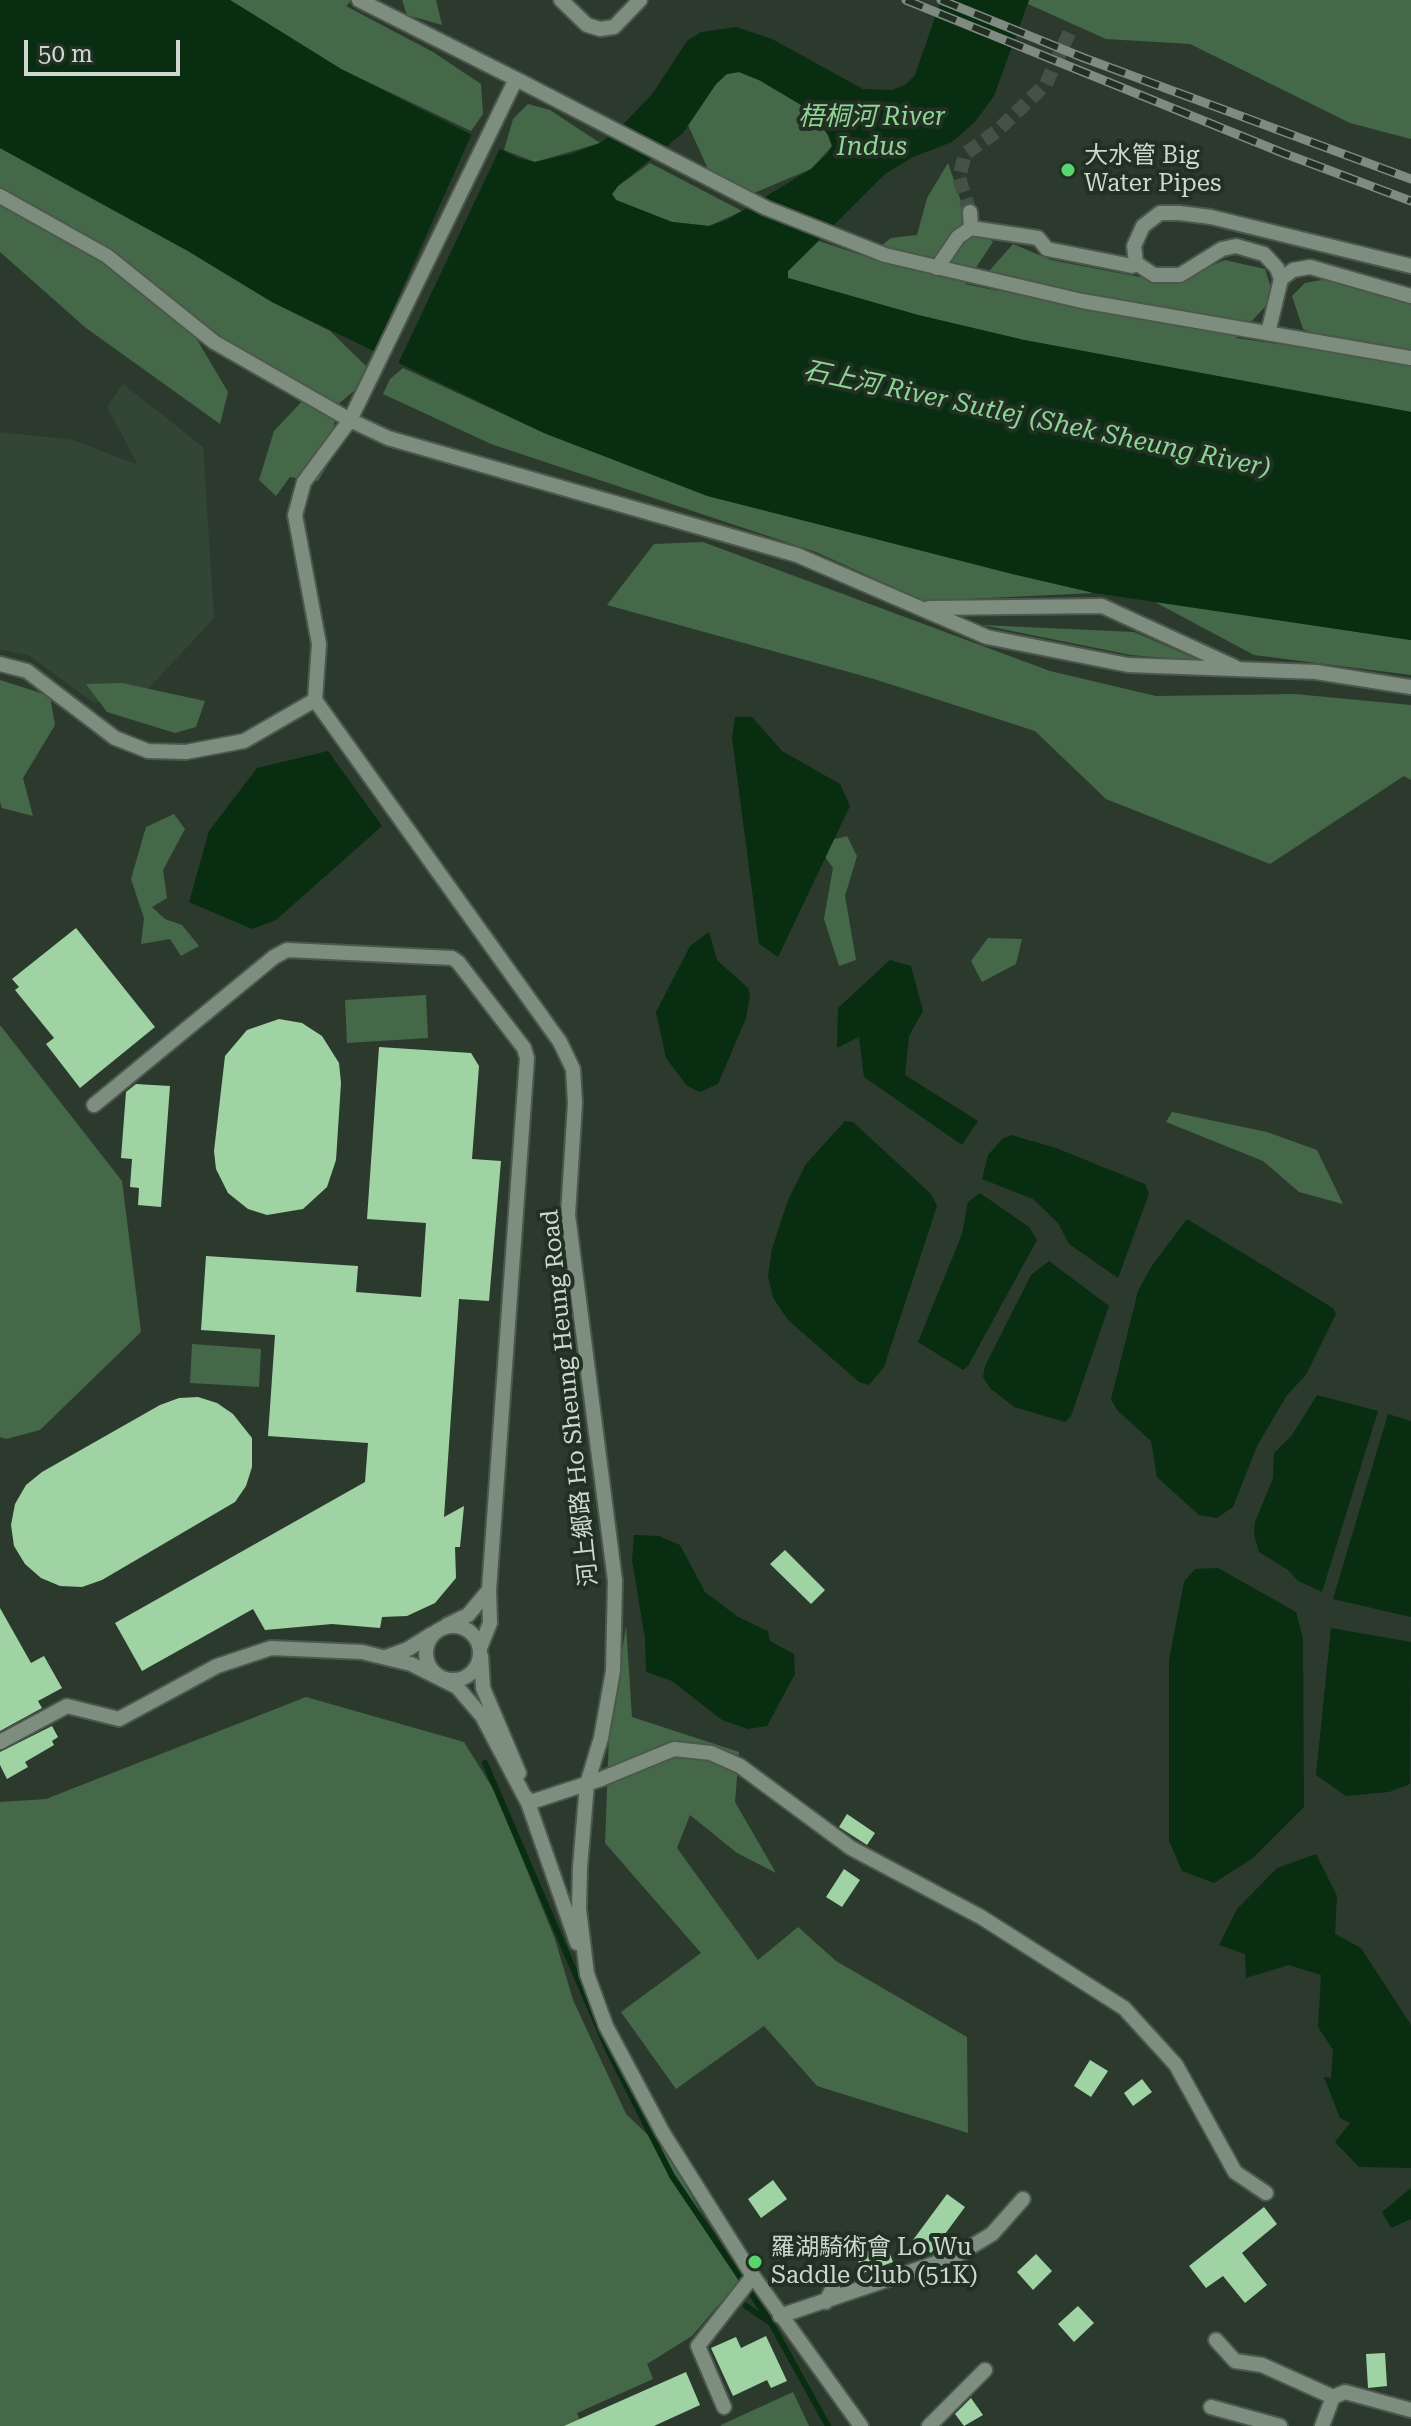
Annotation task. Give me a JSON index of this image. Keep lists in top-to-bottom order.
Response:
{
  "streets": {
    "street": ["河上鄉路 Ho Sheung Heung Road"]
  },
  "water": ["梧桐河 River Indus", "石上河 River Sutlej (Shek Sheung River)"],
  "places": ["大水管 Big Water Pipes", "羅湖騎術會 Lo Wu Saddle Club (51K)"],
  "scale_bar": "50 m"
}
